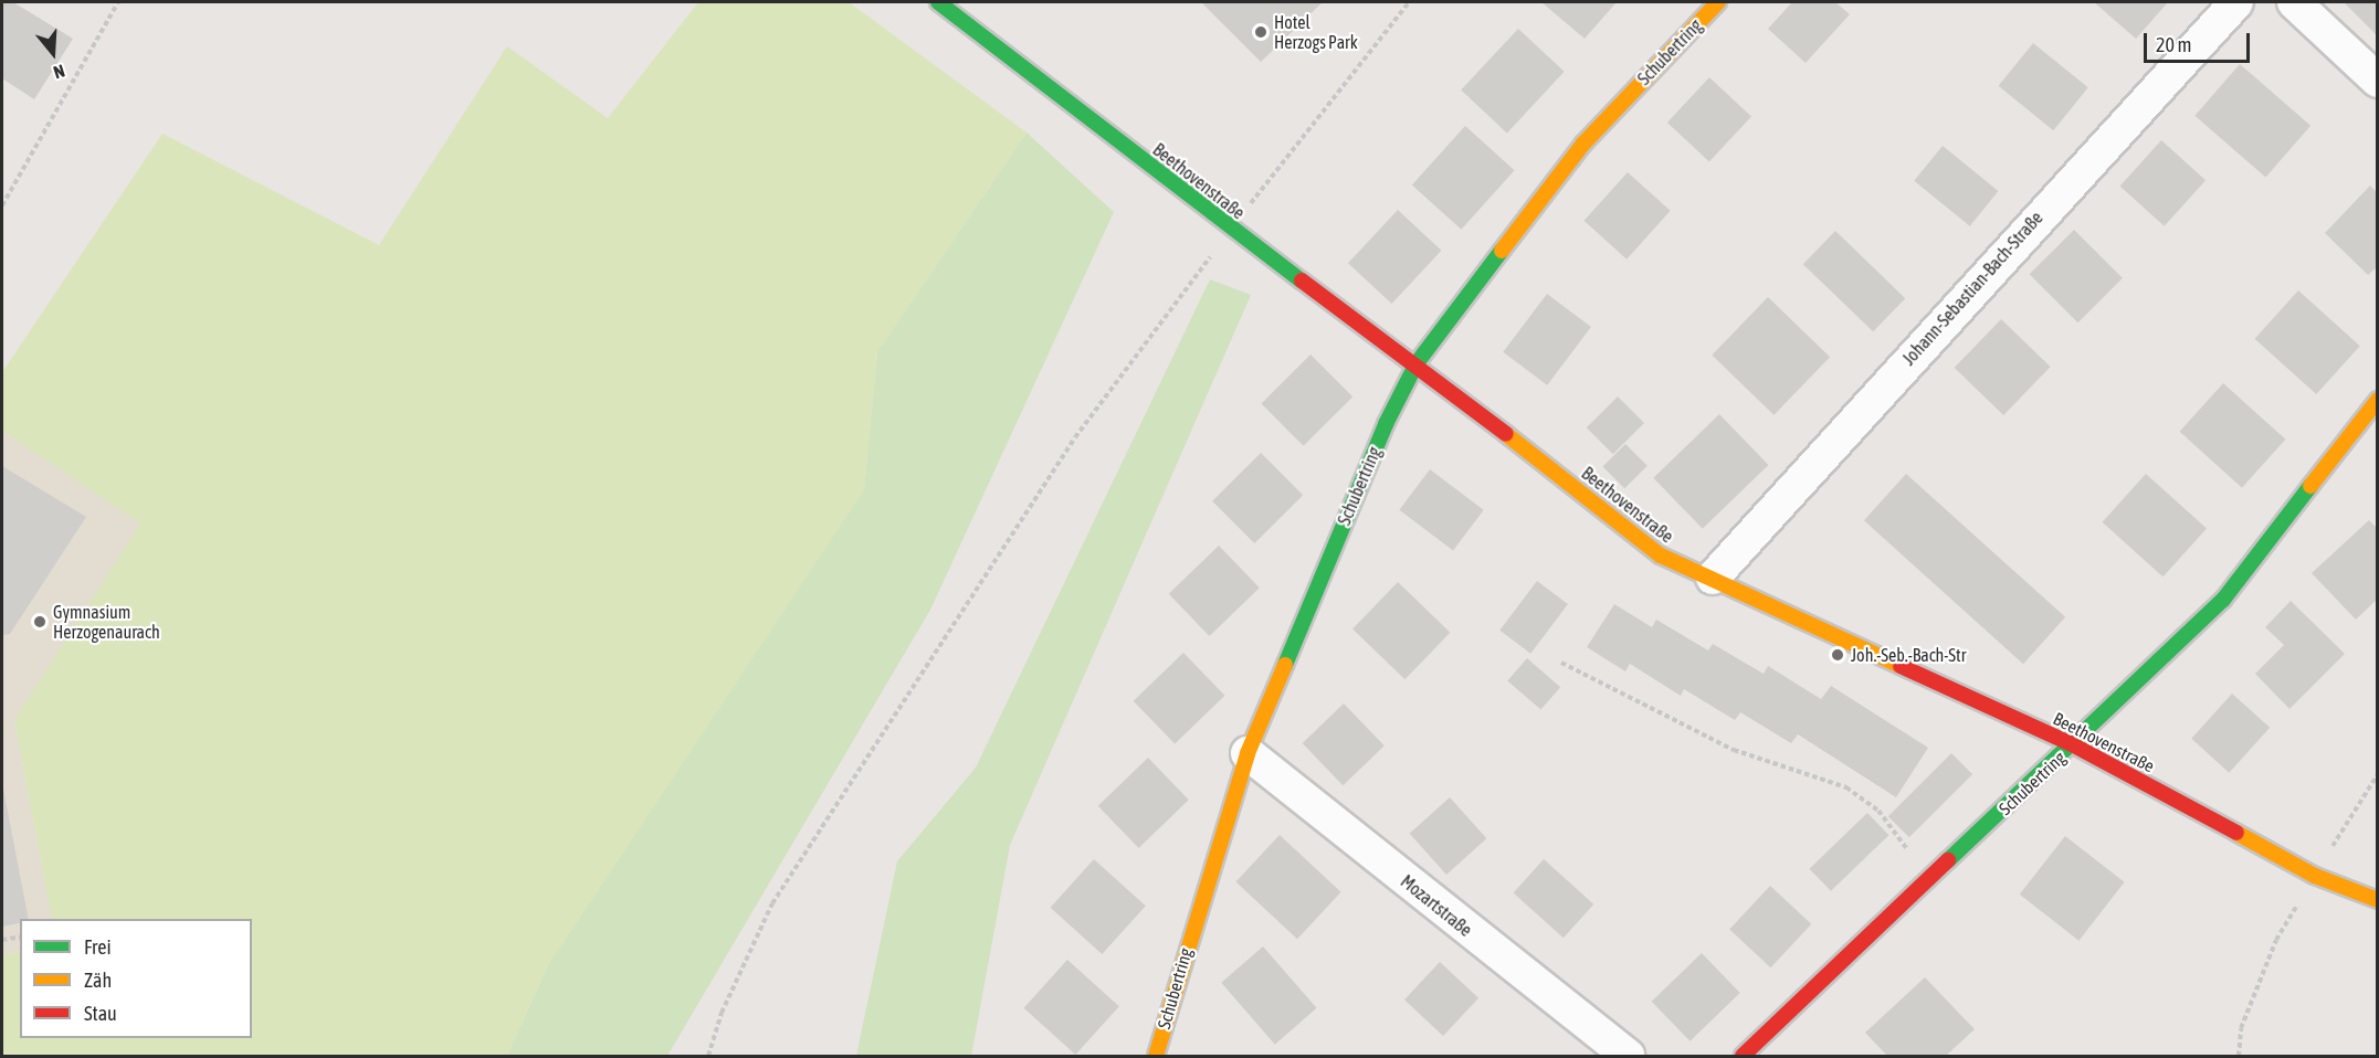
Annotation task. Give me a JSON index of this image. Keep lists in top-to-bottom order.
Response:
{
  "streets": {
    "street": [
      "Schubertring",
      "Beethovenstraße",
      "Johann-Sebastian-Bach-Straße",
      "Mozartstraße"
    ]
  },
  "crossings": [
    ["Schubertring", "Beethovenstraße"],
    ["Schubertring", "Mozartstraße"],
    ["Beethovenstraße", "Johann-Sebastian-Bach-Straße"]
  ],
  "places": ["Hotel Herzogs Park", "Gymnasium Herzogenaurach", "Joh.-Seb.-Bach-Str"],
  "legend": ["Frei", "Zäh", "Stau"],
  "scale_bar": "20 m",
  "north": "bottom"
}
